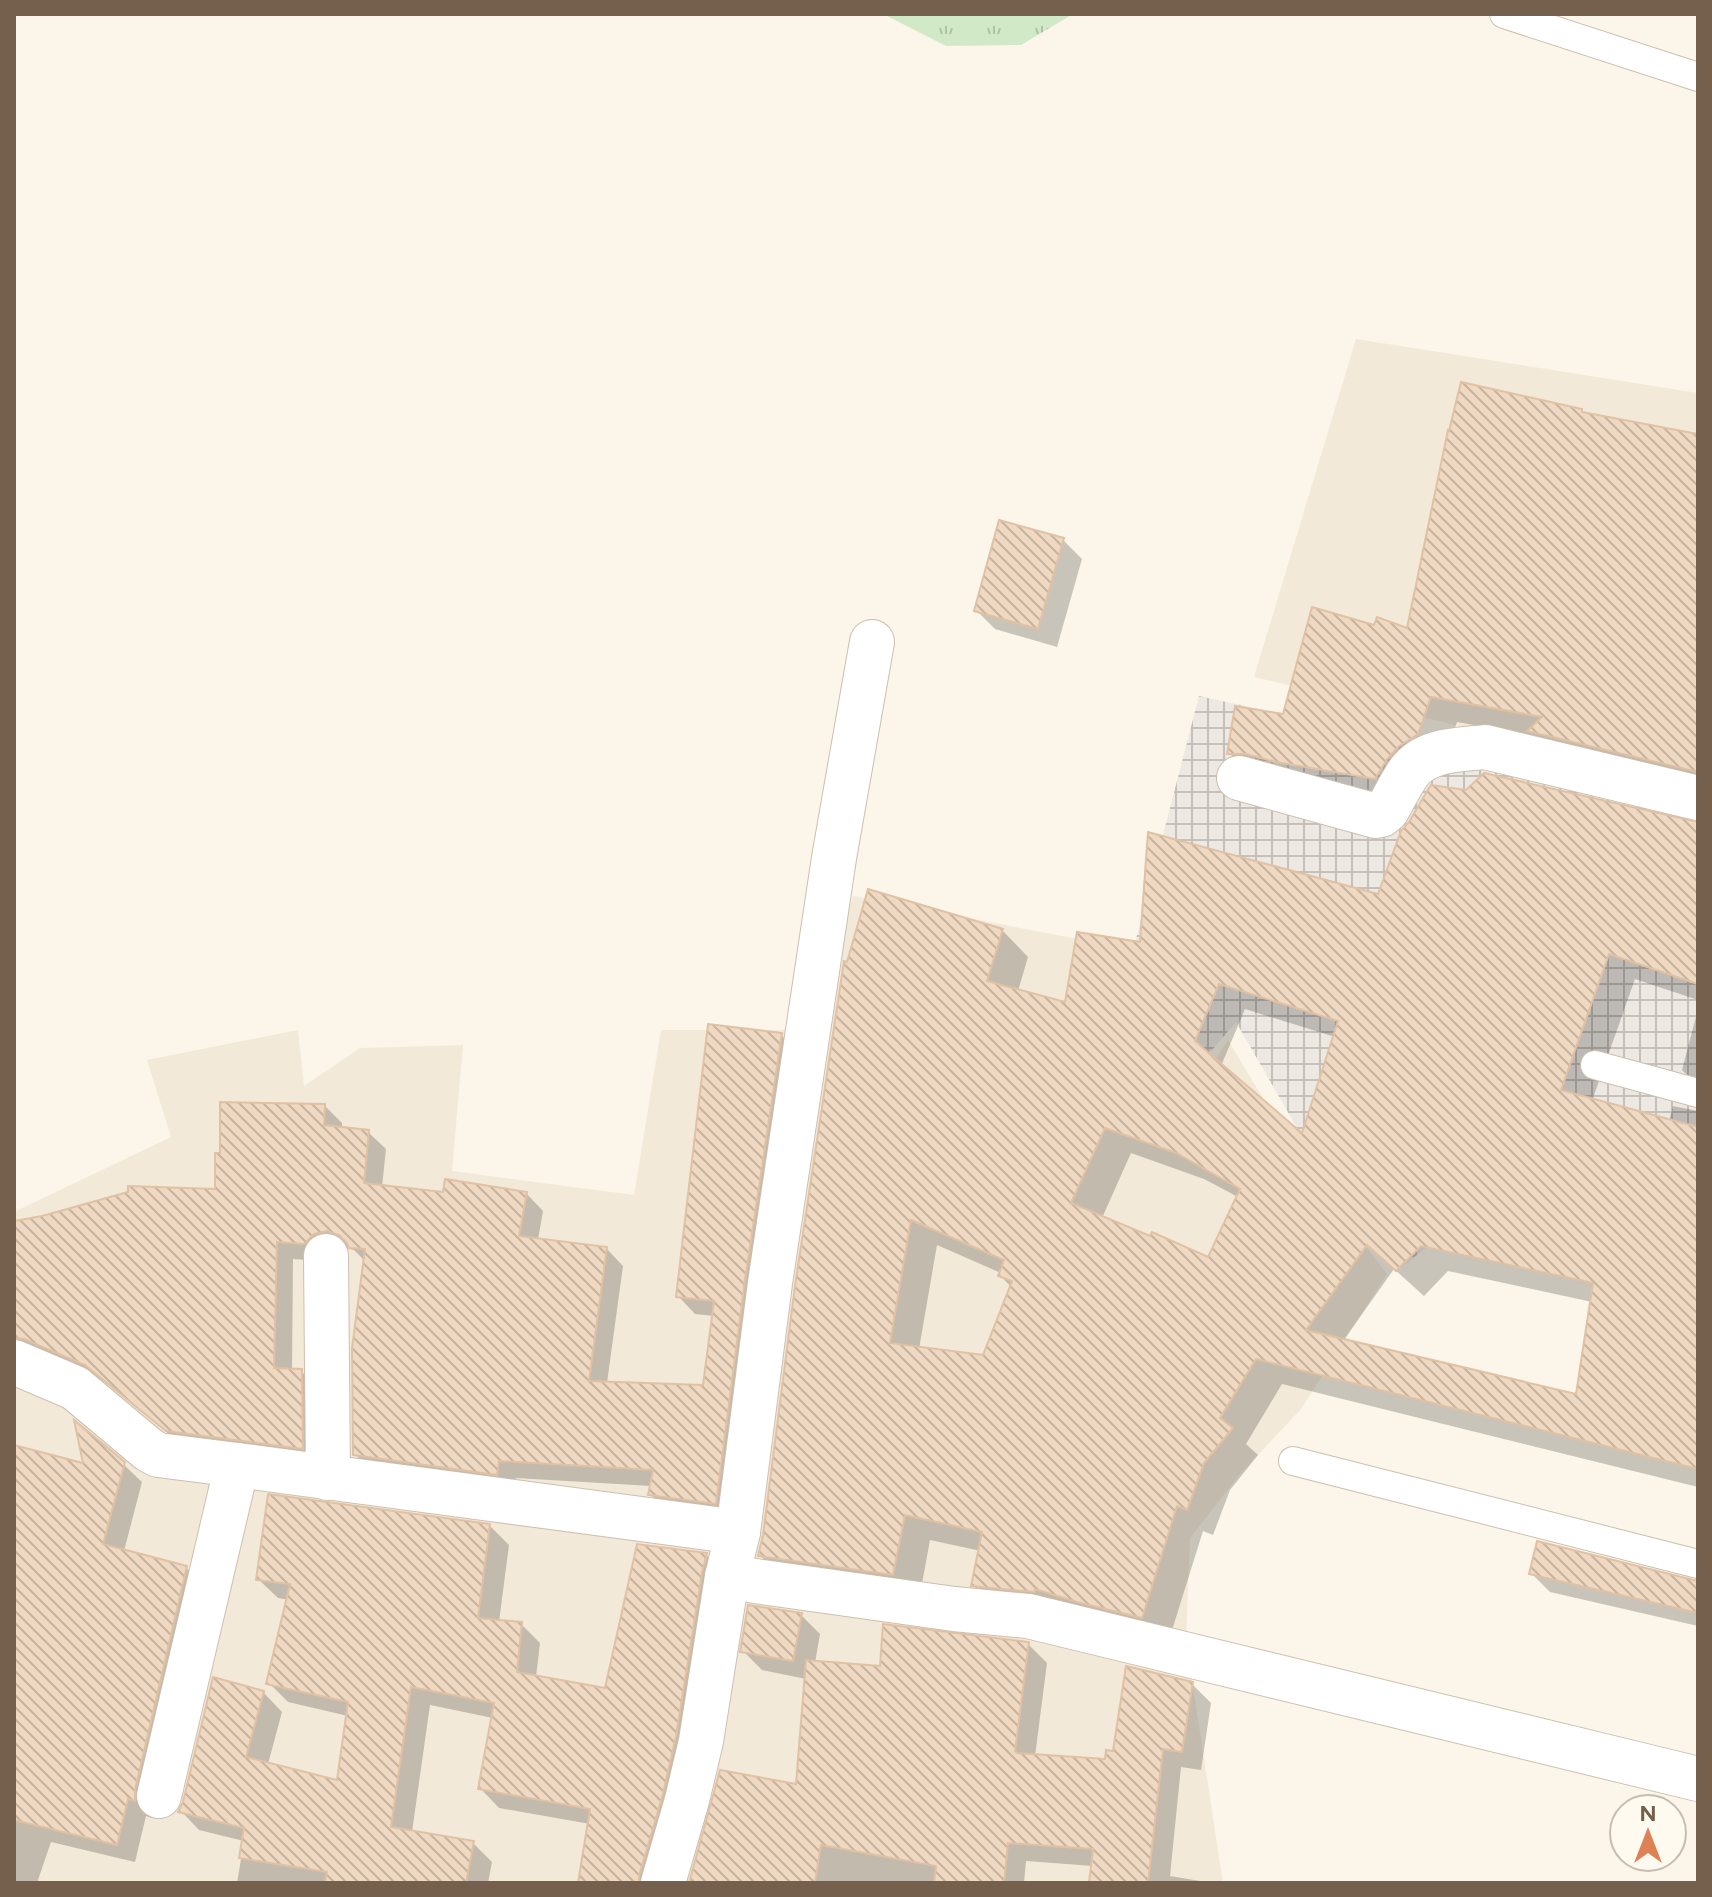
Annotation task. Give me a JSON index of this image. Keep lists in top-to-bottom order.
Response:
{
  "north": "top"
}
